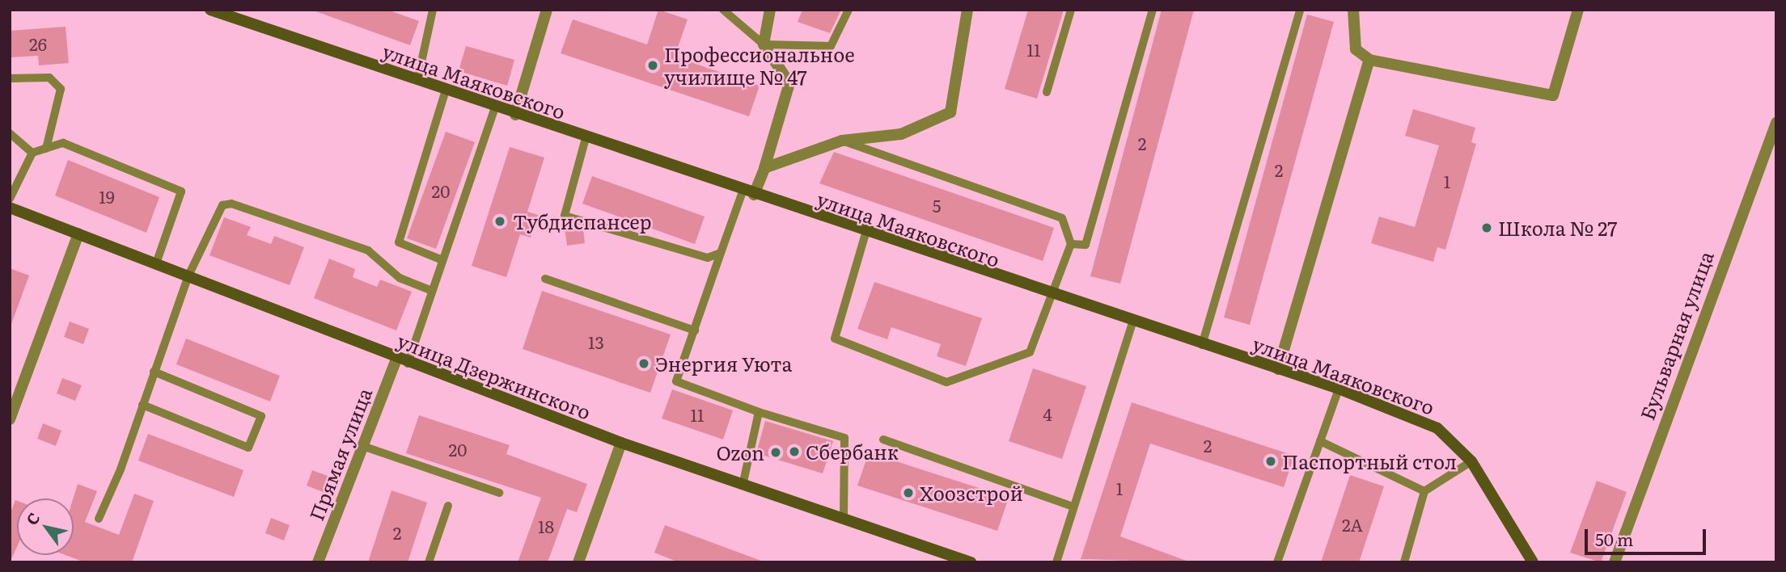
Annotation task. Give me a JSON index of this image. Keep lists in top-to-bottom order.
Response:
{
  "streets": {
    "main road": ["улица Маяковского", "улица Дзержинского"],
    "street": ["Бульварная улица", "Прямая улица"]
  },
  "crossings": [
    ["улица Дзержинского", "Прямая улица"]
  ],
  "places": [
    "Профессиональное училище № 47",
    "Тубдиспансер",
    "Школа № 27",
    "Энергия Уюта",
    "Сбербанк",
    "Ozon",
    "Паспортный стол",
    "Хоозстрой"
  ],
  "house_numbers": [
    "26",
    "11",
    "2",
    "2",
    "1",
    "20",
    "19",
    "5",
    "13",
    "4",
    "11",
    "2",
    "20",
    "1",
    "2А",
    "18",
    "2"
  ],
  "scale_bar": "50 m",
  "north": "top left"
}
